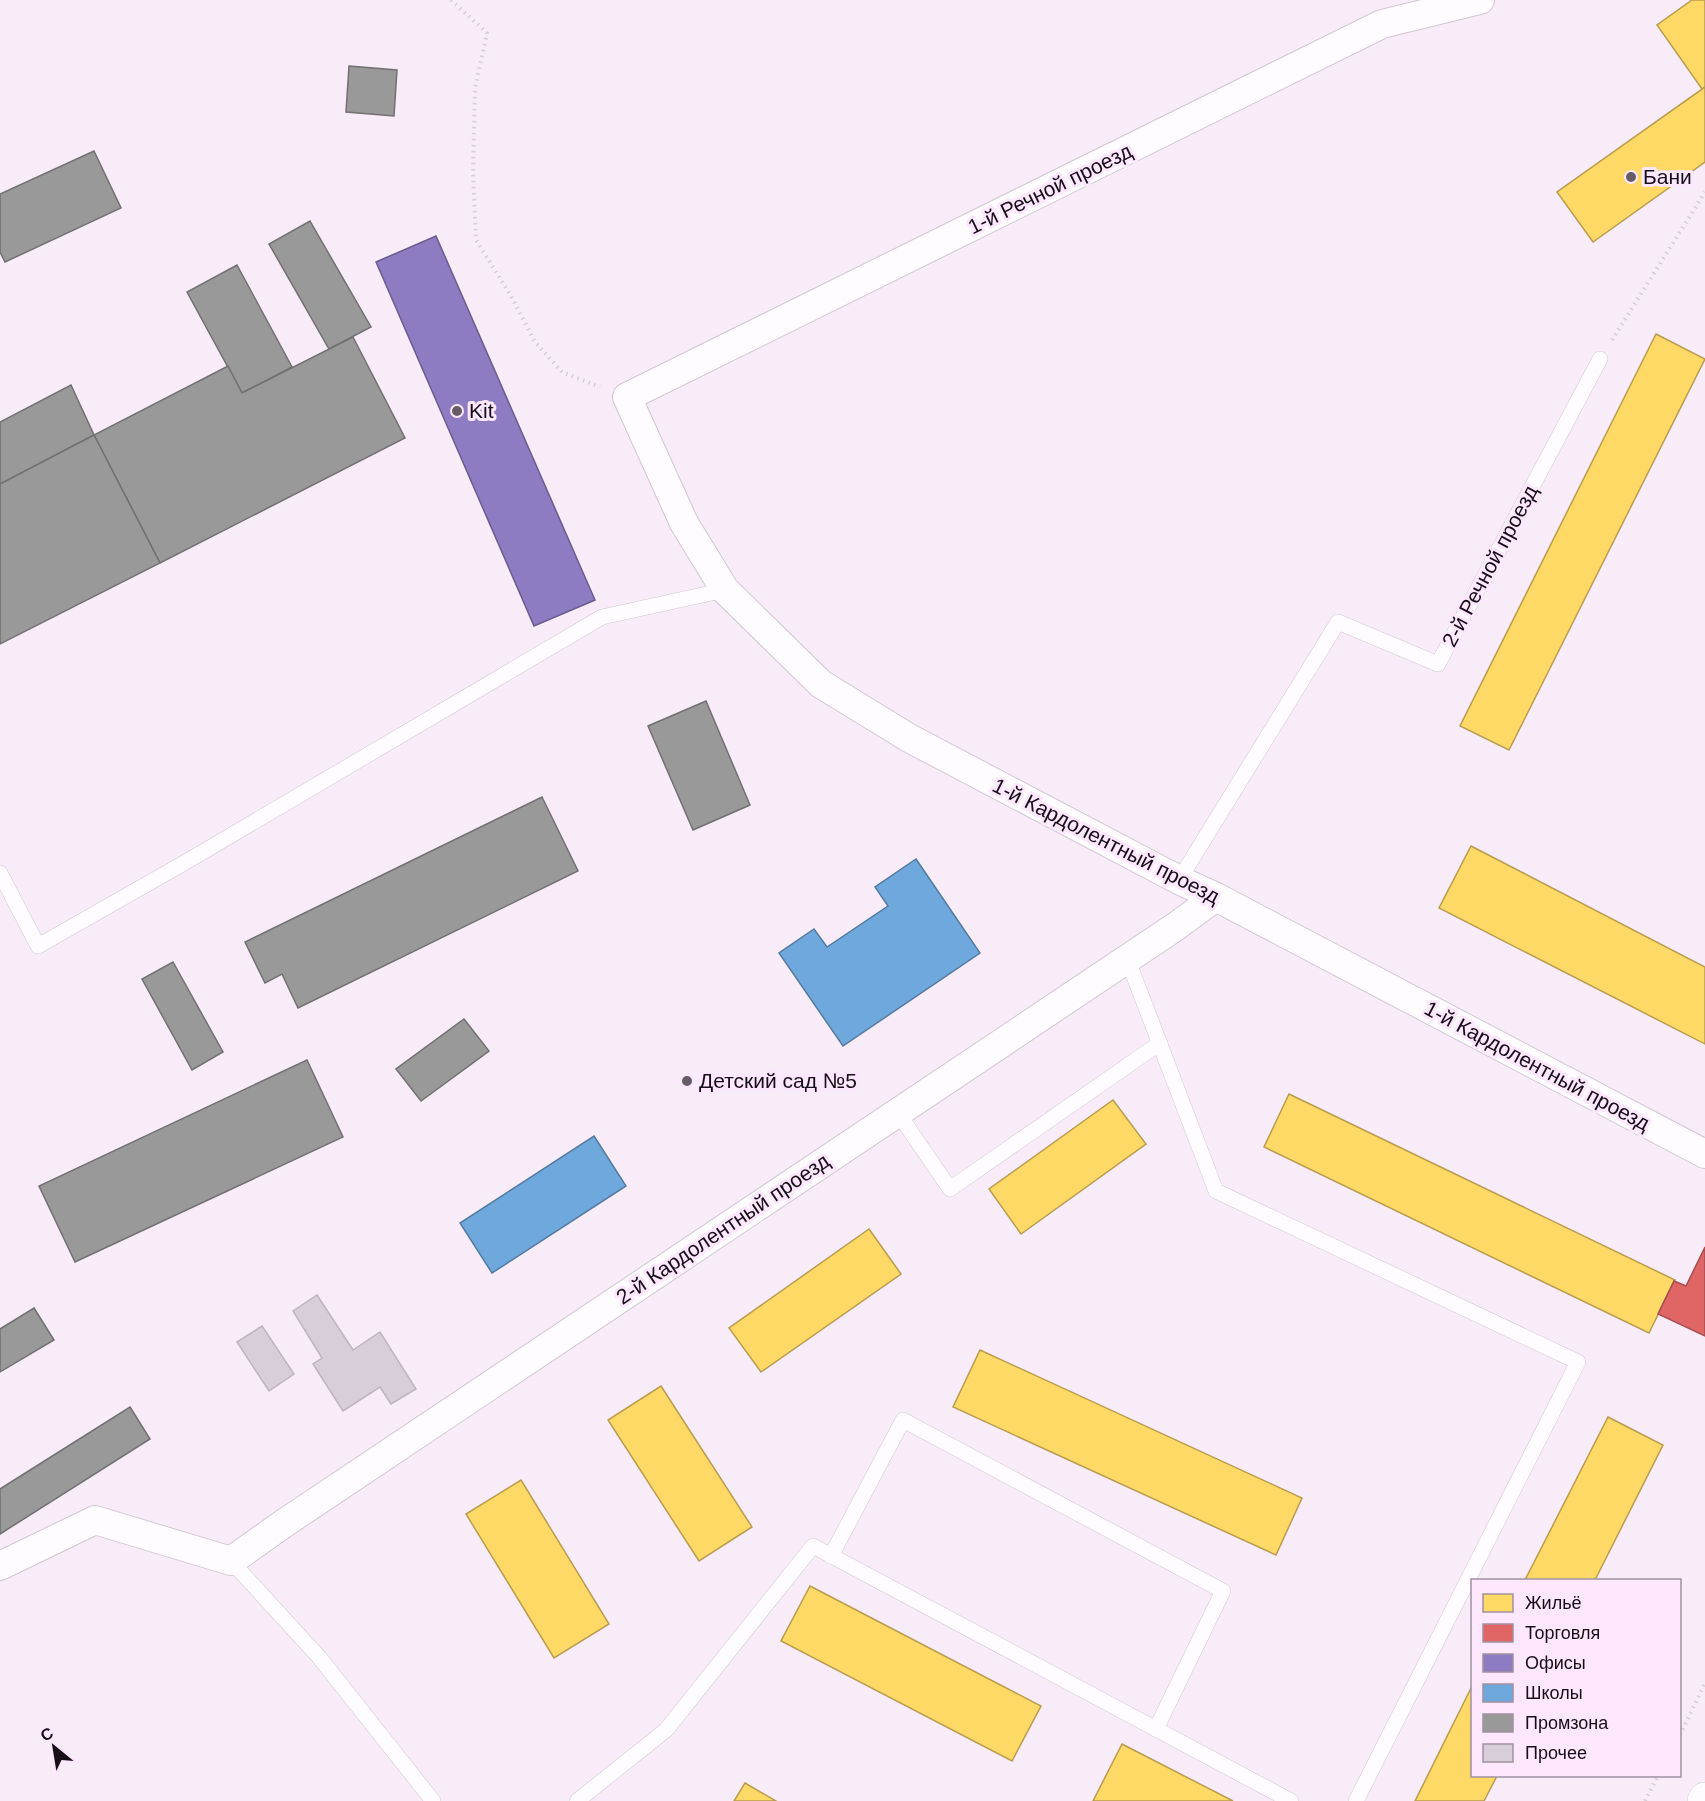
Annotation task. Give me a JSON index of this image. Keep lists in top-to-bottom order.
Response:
{
  "streets": {
    "street": ["1-й Речной проезд", "1-й Кардолентный проезд", "2-й Кардолентный проезд"],
    "lane": ["2-й Речной проезд"]
  },
  "crossings": [
    ["1-й Речной проезд", "1-й Кардолентный проезд"],
    ["2-й Речной проезд", "1-й Кардолентный проезд"],
    ["1-й Кардолентный проезд", "2-й Кардолентный проезд"]
  ],
  "places": ["Бани", "Kit", "Детский сад №5"],
  "legend": [
    "Жильё",
    "Торговля",
    "Офисы",
    "Школы",
    "Промзона",
    "Прочее"
  ],
  "north": "top left"
}
